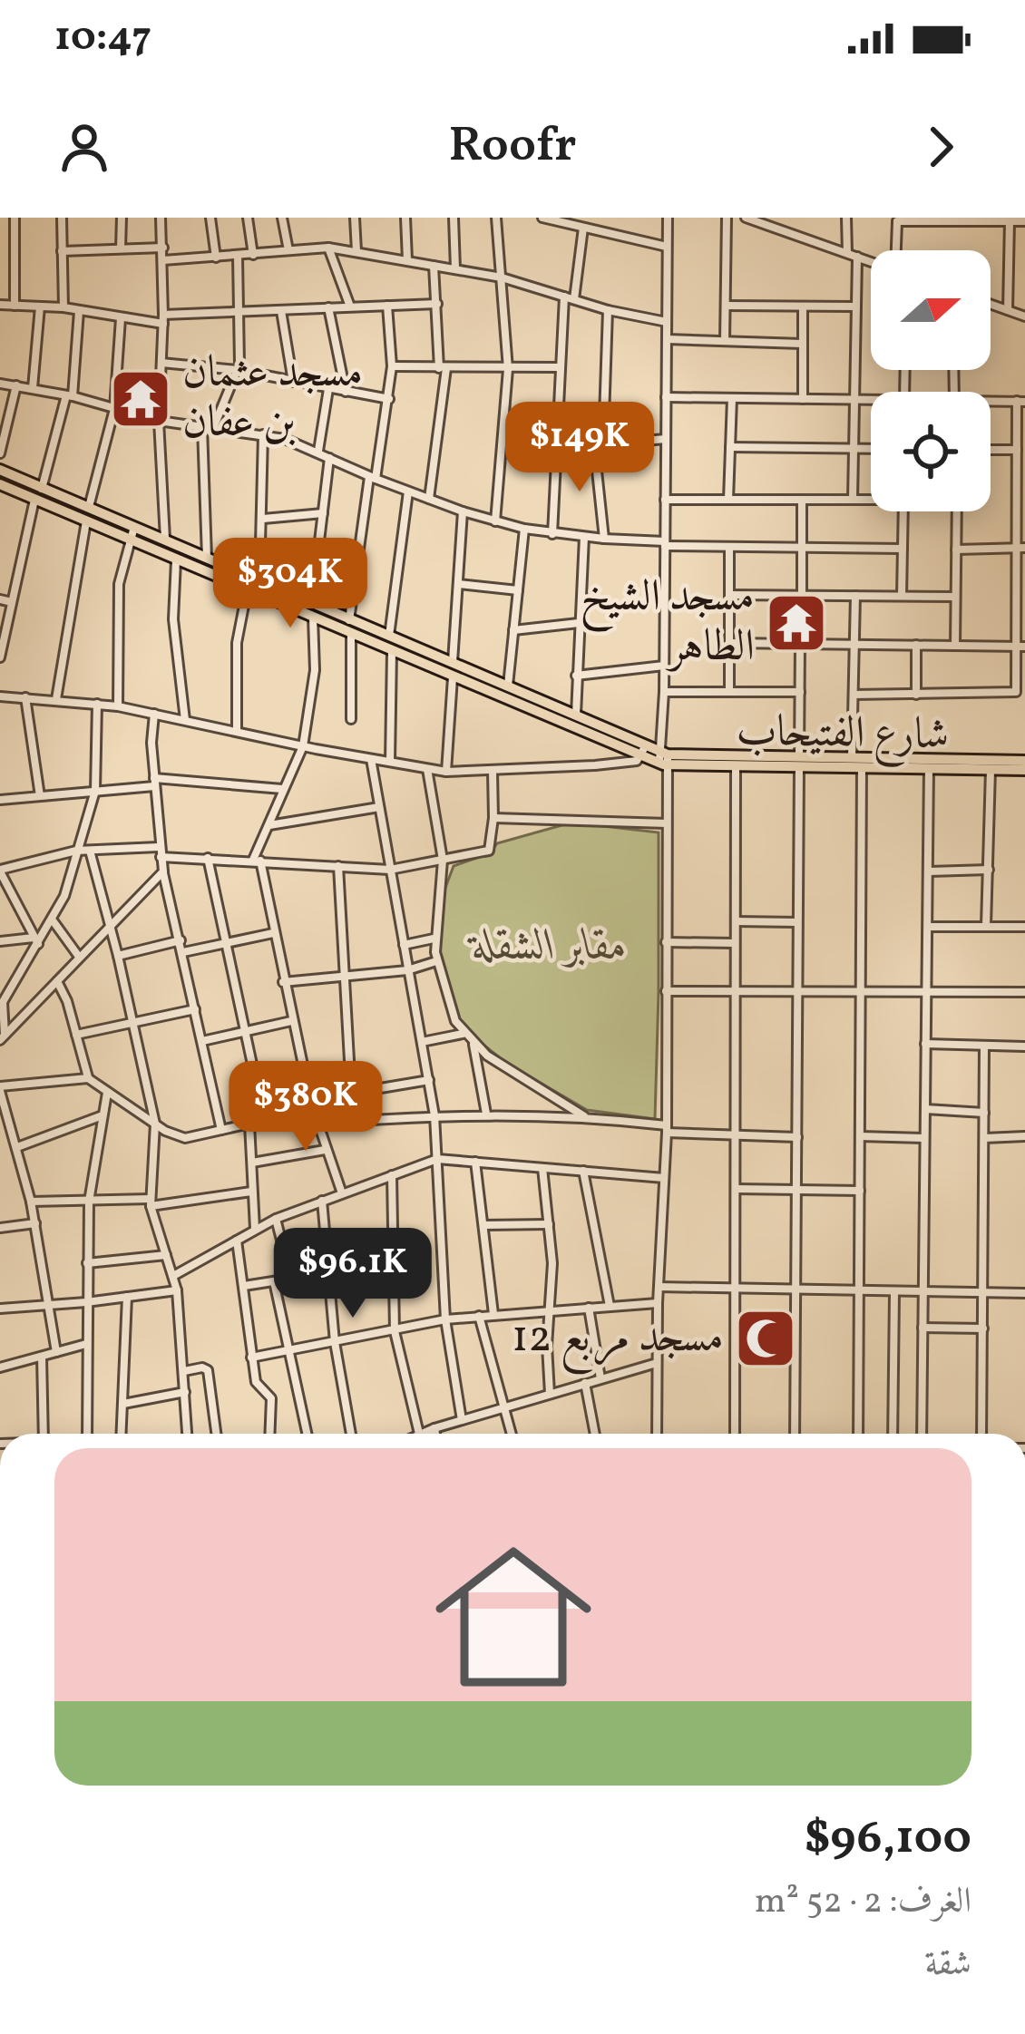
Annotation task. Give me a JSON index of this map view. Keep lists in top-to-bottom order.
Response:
{
  "streets": {
    "main road": ["شارع الفتيحاب"]
  },
  "parks": ["مقابر الشقلة"],
  "places": {
    "temple": ["مسجد عثمان بن عفان", "مسجد الشيخ الطاهر"],
    "mosque": ["مسجد مربع 12"]
  },
  "north": "right",
  "page": {
    "status": "10:47",
    "header": "Roofr",
    "price": [
      "$149K",
      "$304K",
      "$380K",
      "$96.1K"
    ],
    "list": [
      {
        "name": "$96,100",
        "note": "الغرف: 2 · 52 m² · شقة"
      }
    ]
  }
}
